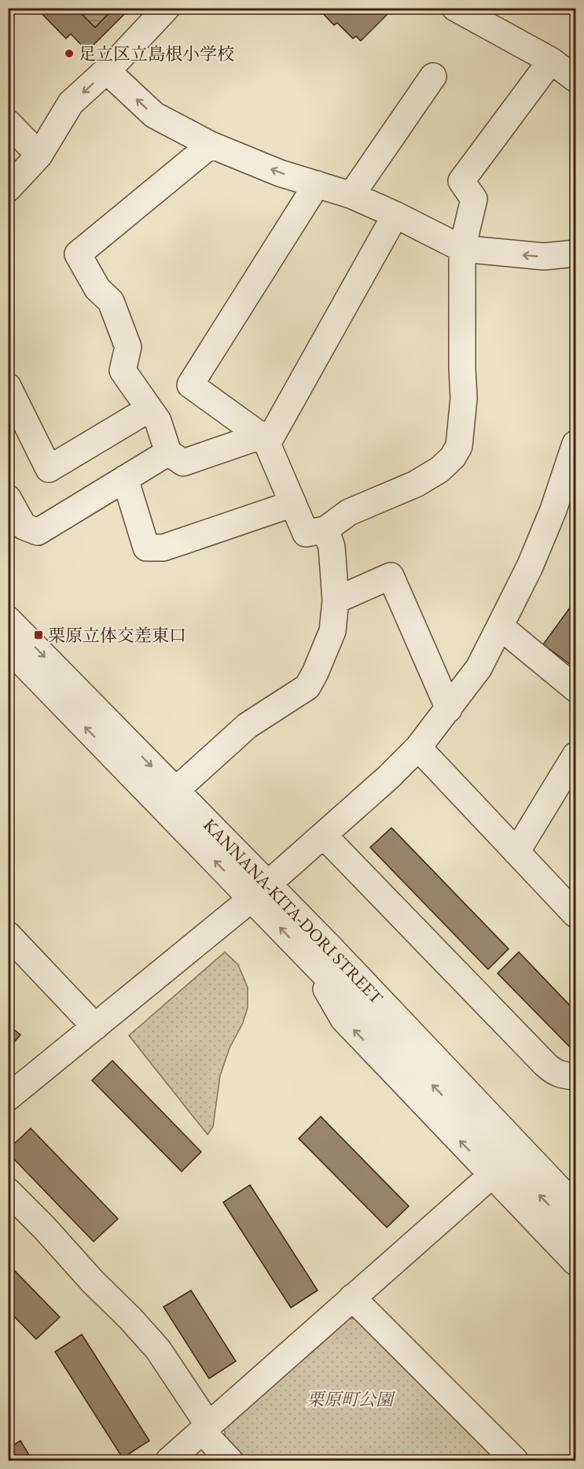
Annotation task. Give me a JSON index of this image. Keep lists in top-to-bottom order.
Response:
{
  "streets": {
    "street": ["KANNANA-KITA-DORI STREET"]
  },
  "parks": ["栗原町公園"],
  "places": {
    "other": ["足立区立島根小学校"],
    "transit": ["栗原立体交差東口"]
  }
}
